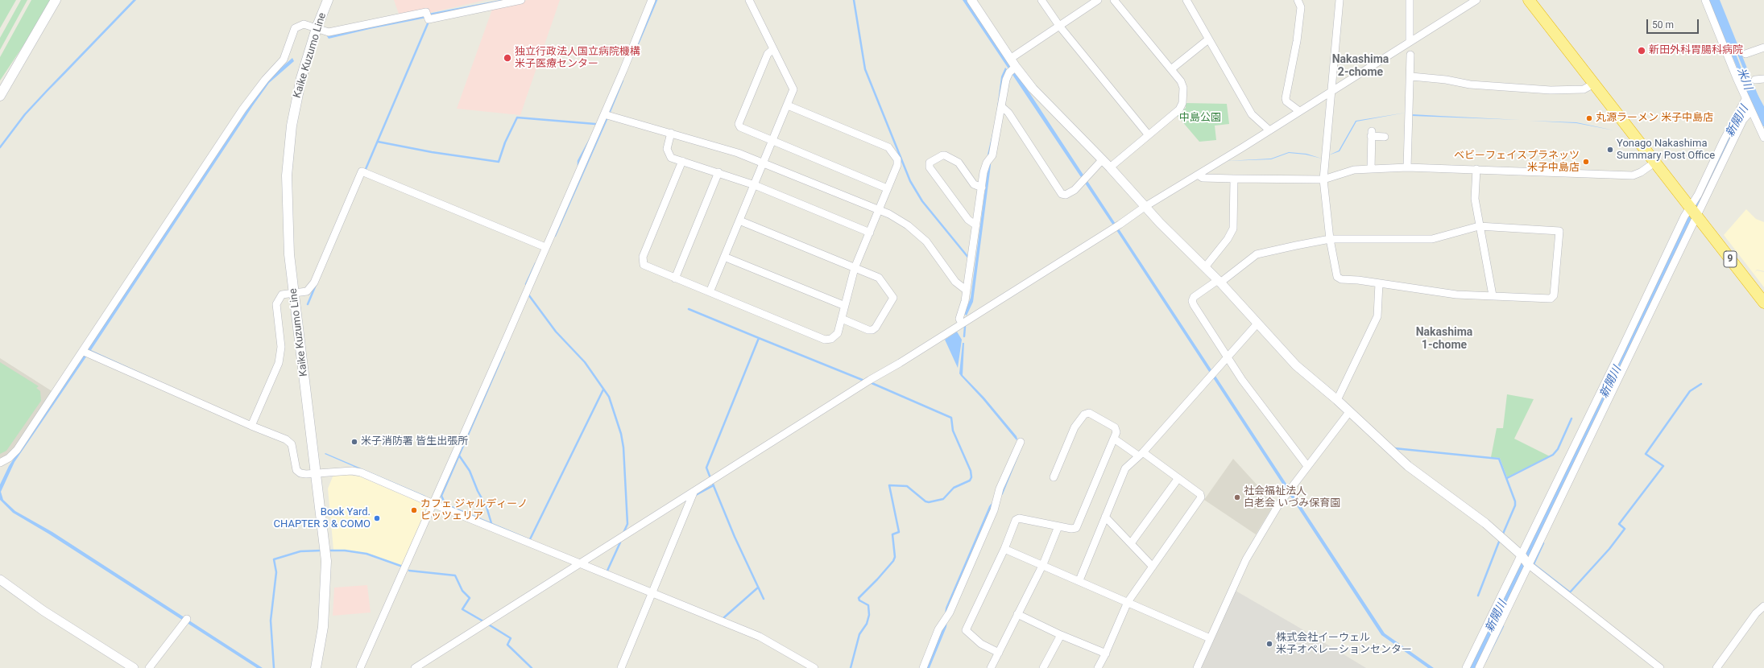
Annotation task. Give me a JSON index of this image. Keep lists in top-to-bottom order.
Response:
{
  "streets": {
    "highway": ["9"],
    "main road": ["Kaike Kuzumo Line"]
  },
  "districts": ["Nakashima 2-chome", "Nakashima 1-chome"],
  "water": ["米川", "新開川"],
  "parks": ["中島公園"],
  "places": [
    "新田外科胃腸科病院",
    "独立行政法人国立病院機構 米子医療センター",
    "丸源ラーメン 米子中島店",
    "Yonago Nakashima Summary Post Office",
    "ベビーフェイスプラネッツ 米子中島店",
    "米子消防署 皆生出張所",
    "社会福祉法人 白老会 いづみ保育園",
    "カフェ ジャルディーノ ピッツェリア",
    "Book Yard. CHAPTER 3 & COMO",
    "株式会社イーウェル 米子オペレーションセンター"
  ],
  "scale_bar": "50 m"
}
